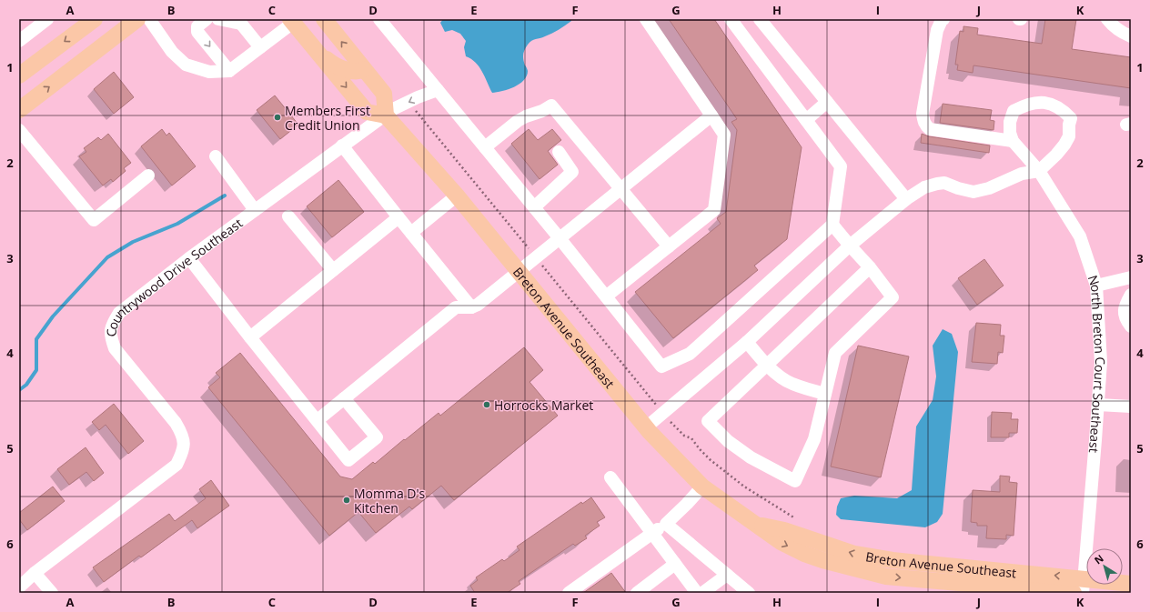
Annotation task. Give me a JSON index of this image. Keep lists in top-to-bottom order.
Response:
{
  "streets": {
    "main road": ["Breton Avenue Southeast"],
    "street": ["Countrywood Drive Southeast", "North Breton Court Southeast"]
  },
  "crossings": [
    ["Countrywood Drive Southeast", "Breton Avenue Southeast"],
    ["Breton Avenue Southeast", "North Breton Court Southeast"]
  ],
  "places": ["Members First Credit Union", "Horrocks Market", "Momma D's Kitchen"],
  "north": "top left",
  "grid": {
    "columns": [
      "A",
      "B",
      "C",
      "D",
      "E",
      "F",
      "G",
      "H",
      "I",
      "J",
      "K"
    ],
    "rows": [
      "1",
      "2",
      "3",
      "4",
      "5",
      "6"
    ]
  }
}
